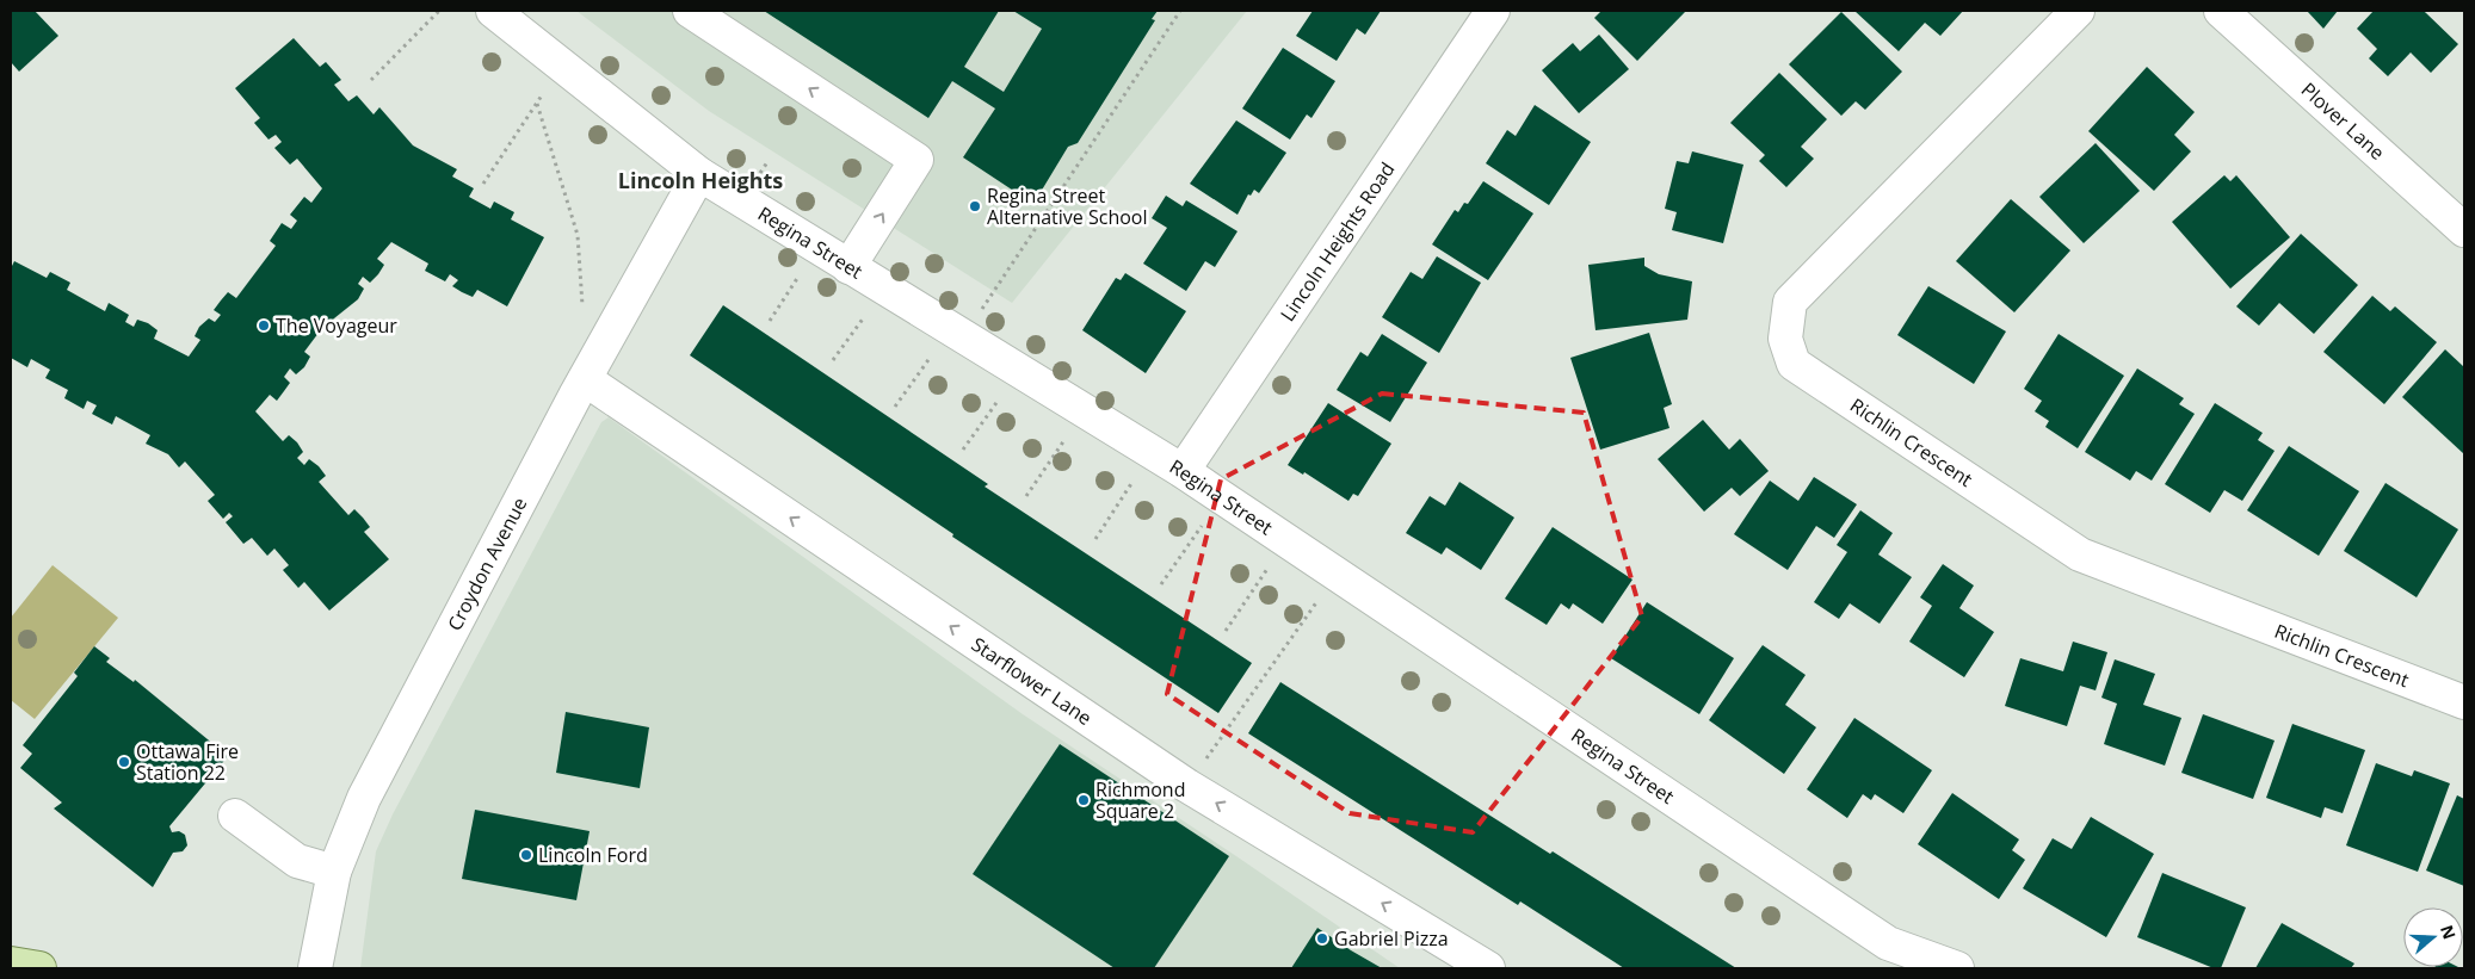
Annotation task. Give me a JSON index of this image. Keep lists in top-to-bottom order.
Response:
{
  "streets": {
    "street": [
      "Plover Lane",
      "Lincoln Heights Road",
      "Regina Street",
      "Richlin Crescent",
      "Croydon Avenue",
      "Starflower Lane"
    ]
  },
  "crossings": [
    ["Lincoln Heights Road", "Regina Street"],
    ["Regina Street", "Croydon Avenue"],
    ["Croydon Avenue", "Starflower Lane"]
  ],
  "one_way": ["Starflower Lane"],
  "districts": ["Lincoln Heights"],
  "places": [
    "Regina Street Alternative School",
    "The Voyageur",
    "Ottawa Fire Station 22",
    "Richmond Square 2",
    "Lincoln Ford",
    "Gabriel Pizza"
  ],
  "north": "right"
}
